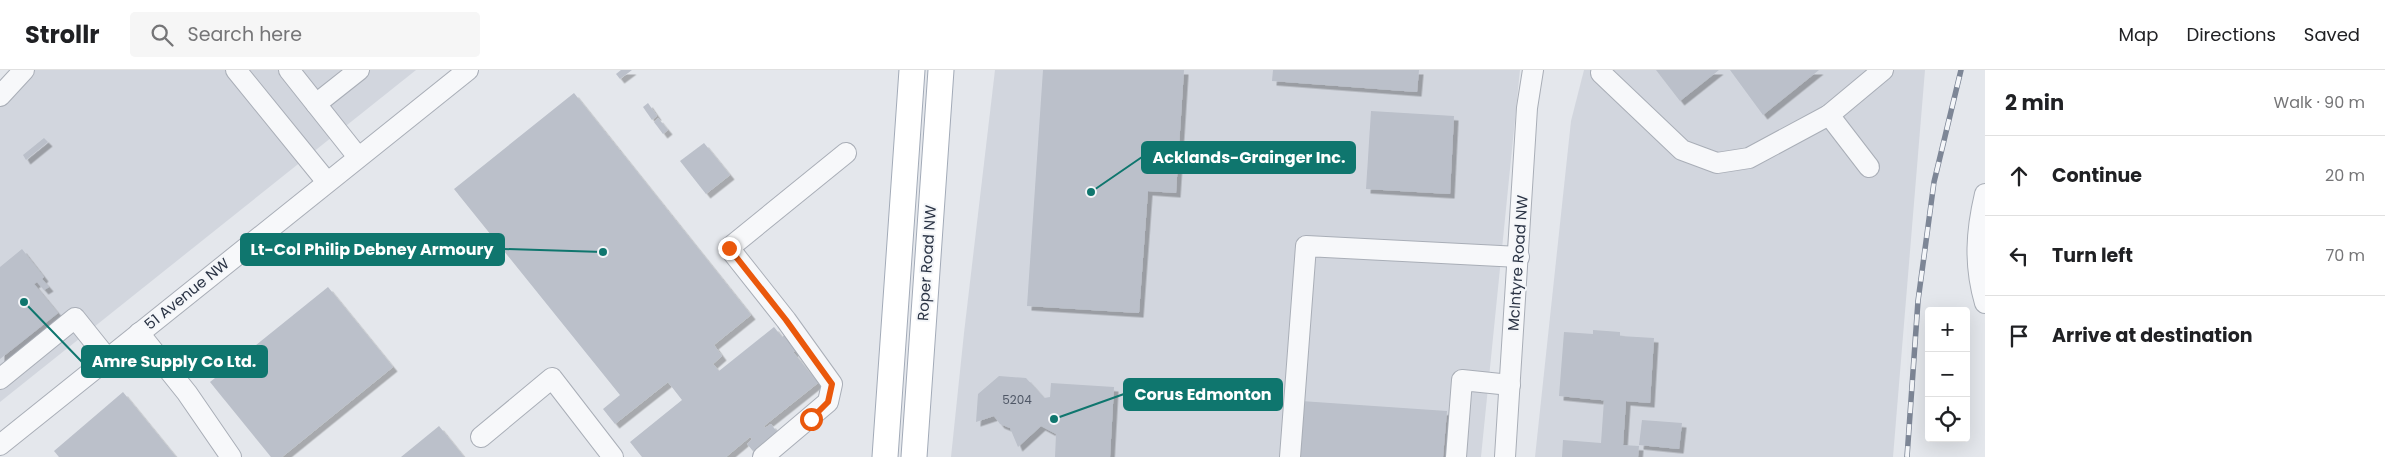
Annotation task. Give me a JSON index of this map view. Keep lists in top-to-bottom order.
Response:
{
  "streets": {
    "main road": ["Roper Road NW"],
    "street": ["McIntyre Road NW", "51 Avenue NW"]
  },
  "places": [
    "Acklands-Grainger Inc.",
    "Lt-Col Philip Debney Armoury",
    "Amre Supply Co Ltd.",
    "Corus Edmonton"
  ],
  "house_numbers": ["5204"],
  "page": {
    "header": "Strollr",
    "search": "Search here",
    "nav": ["Map", "Directions", "Saved"],
    "heading": ["2 min", "Walk · 90 m"],
    "list": [
      ["Continue", "20 m"],
      ["Turn left", "70 m"],
      "Arrive at destination"
    ],
    "map_buttons": ["+", "−"]
  }
}
